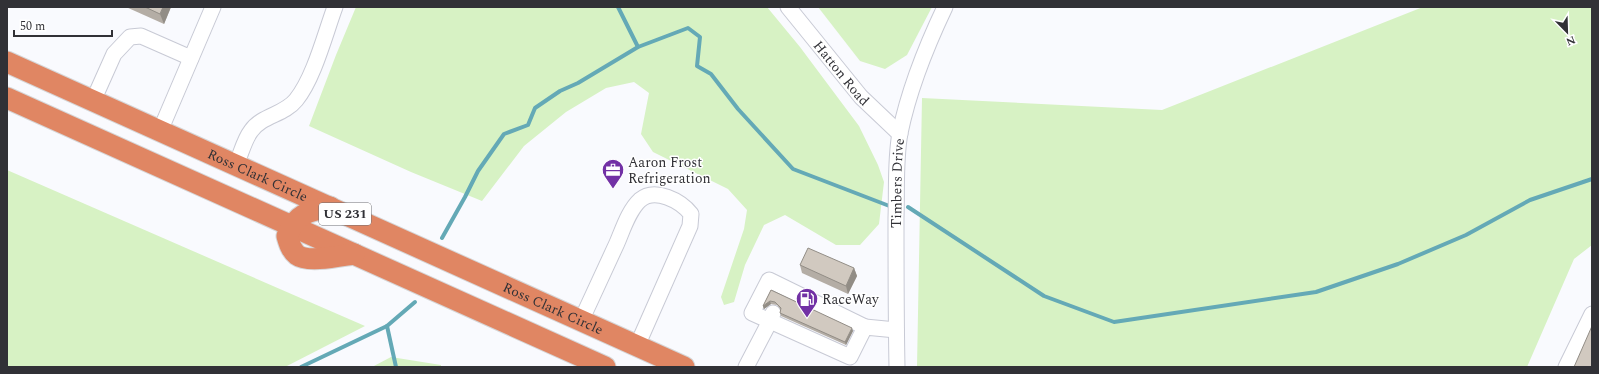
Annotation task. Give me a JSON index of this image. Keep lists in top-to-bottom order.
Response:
{
  "streets": {
    "highway": ["Ross Clark Circle", "US 231"],
    "street": ["Hatton Road", "Timbers Drive"]
  },
  "crossings": [
    ["Hatton Road", "Timbers Drive"]
  ],
  "places": {
    "office": ["Aaron Frost Refrigeration"],
    "fuel station": ["RaceWay"]
  },
  "scale_bar": "50 m",
  "north": "bottom right"
}
